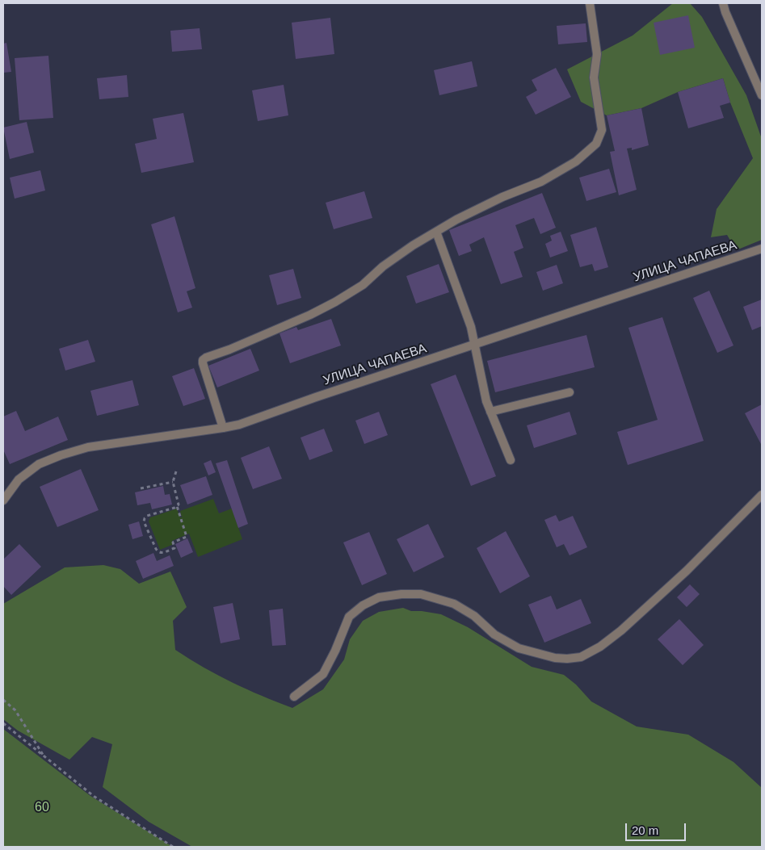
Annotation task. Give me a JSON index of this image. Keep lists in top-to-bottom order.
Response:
{
  "streets": {
    "street": ["УЛИЦА ЧАПАЕВА"]
  },
  "parks": ["60"],
  "scale_bar": "20 m"
}
